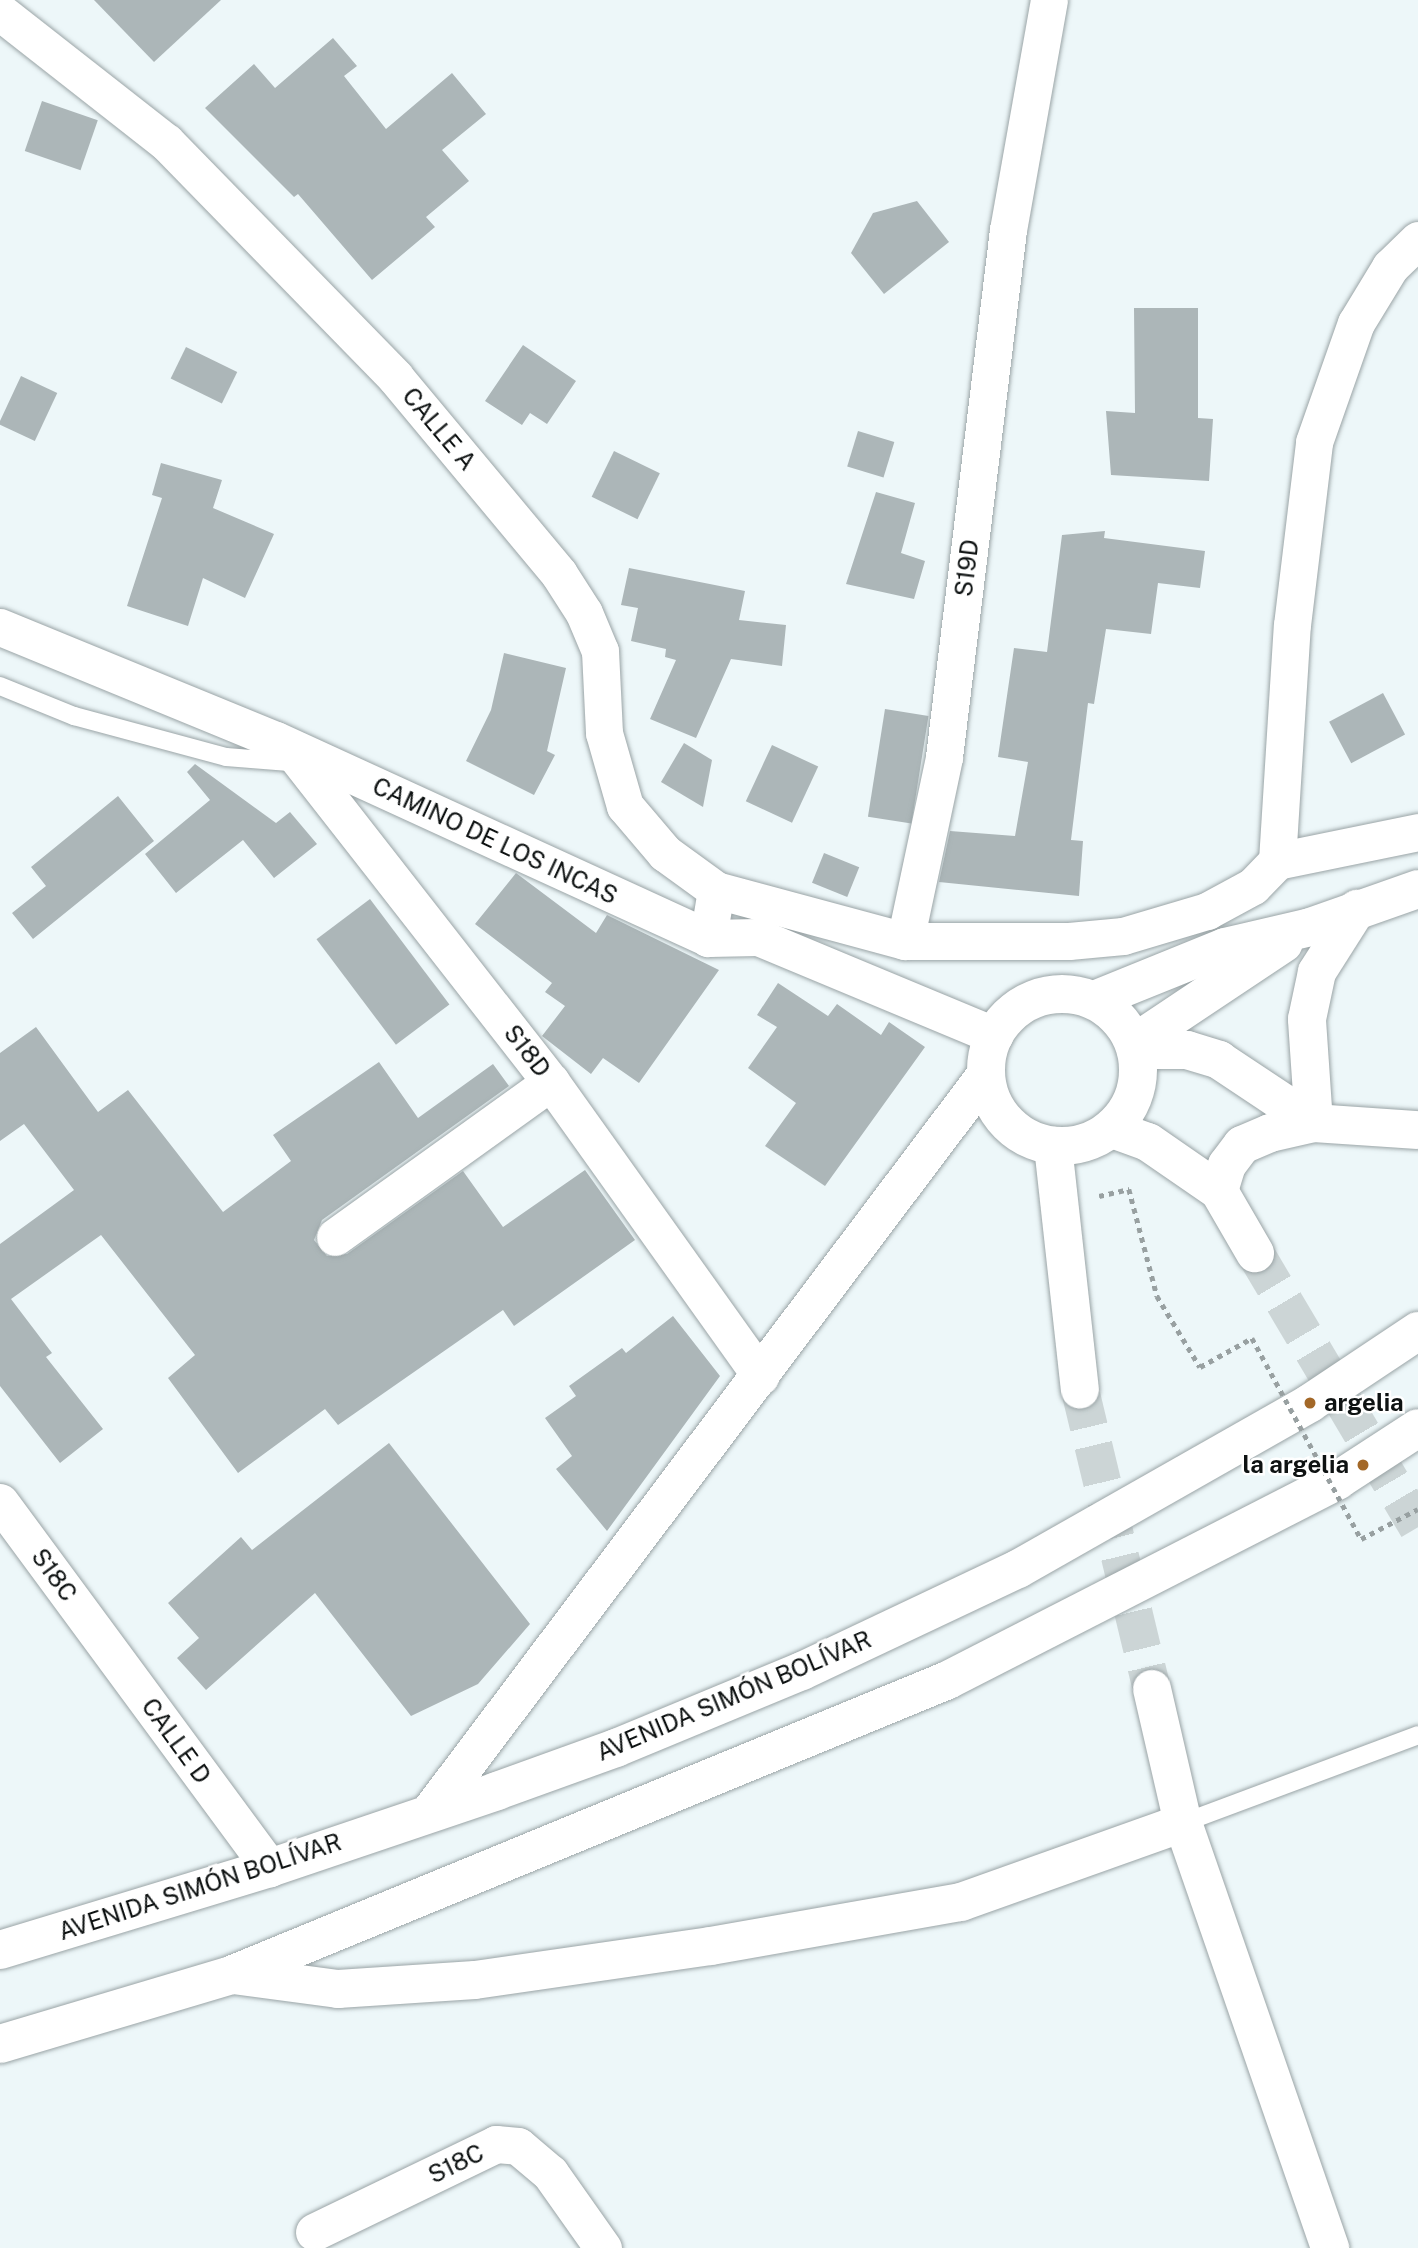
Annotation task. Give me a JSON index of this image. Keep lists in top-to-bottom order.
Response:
{
  "streets": {
    "main road": ["AVENIDA SIMÓN BOLÍVAR"],
    "street": [
      "CALLE A",
      "S19D",
      "CAMINO DE LOS INCAS",
      "S18D",
      "S18C",
      "CALLE D"
    ]
  },
  "crossings": [
    ["CAMINO DE LOS INCAS", "S18D"],
    ["S18C", "CALLE D"],
    ["AVENIDA SIMÓN BOLÍVAR", "CALLE D"]
  ],
  "places": ["argelia", "la argelia"]
}
